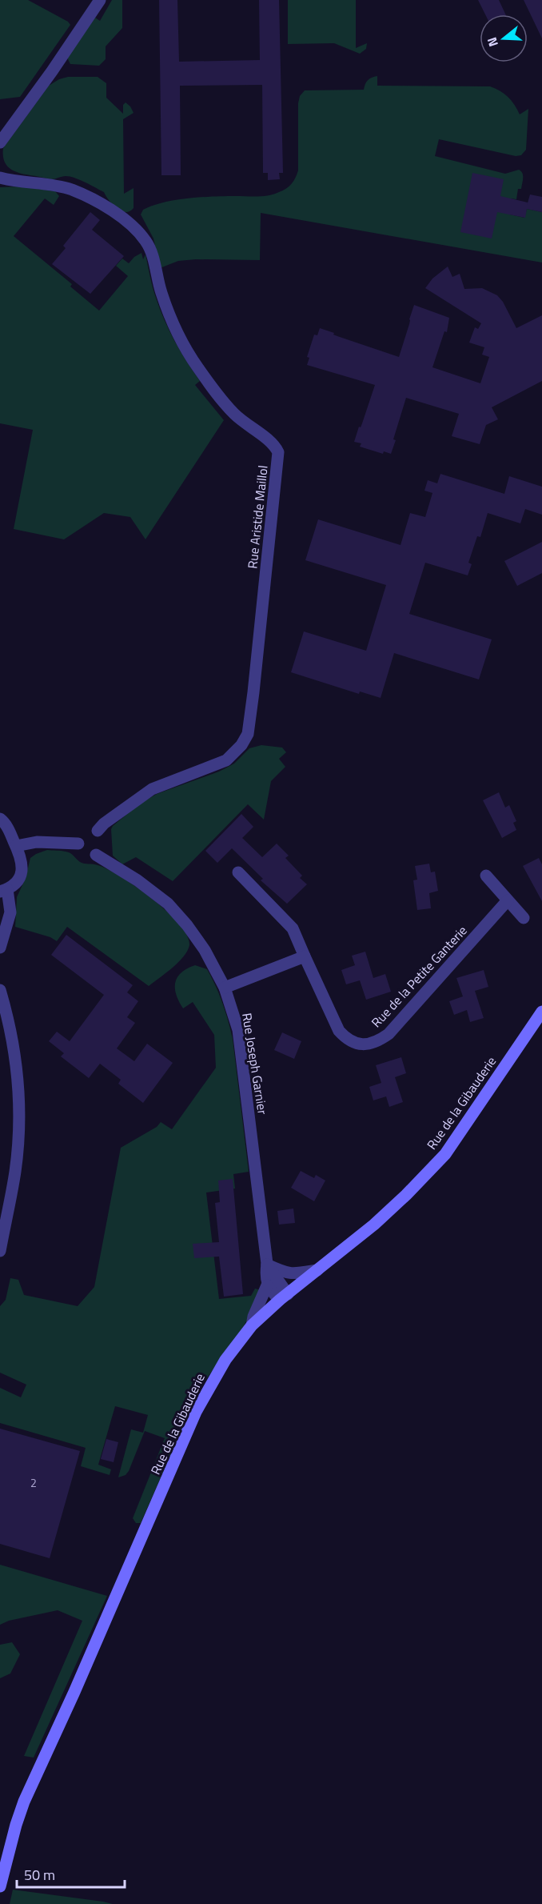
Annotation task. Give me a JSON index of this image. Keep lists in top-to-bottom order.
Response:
{
  "streets": {
    "street": [
      "Rue Aristide Maillol",
      "Rue de la Petite Ganterie",
      "Rue Joseph Garnier",
      "Rue de la Gibauderie"
    ]
  },
  "house_numbers": ["2"],
  "scale_bar": "50 m",
  "north": "left"
}
